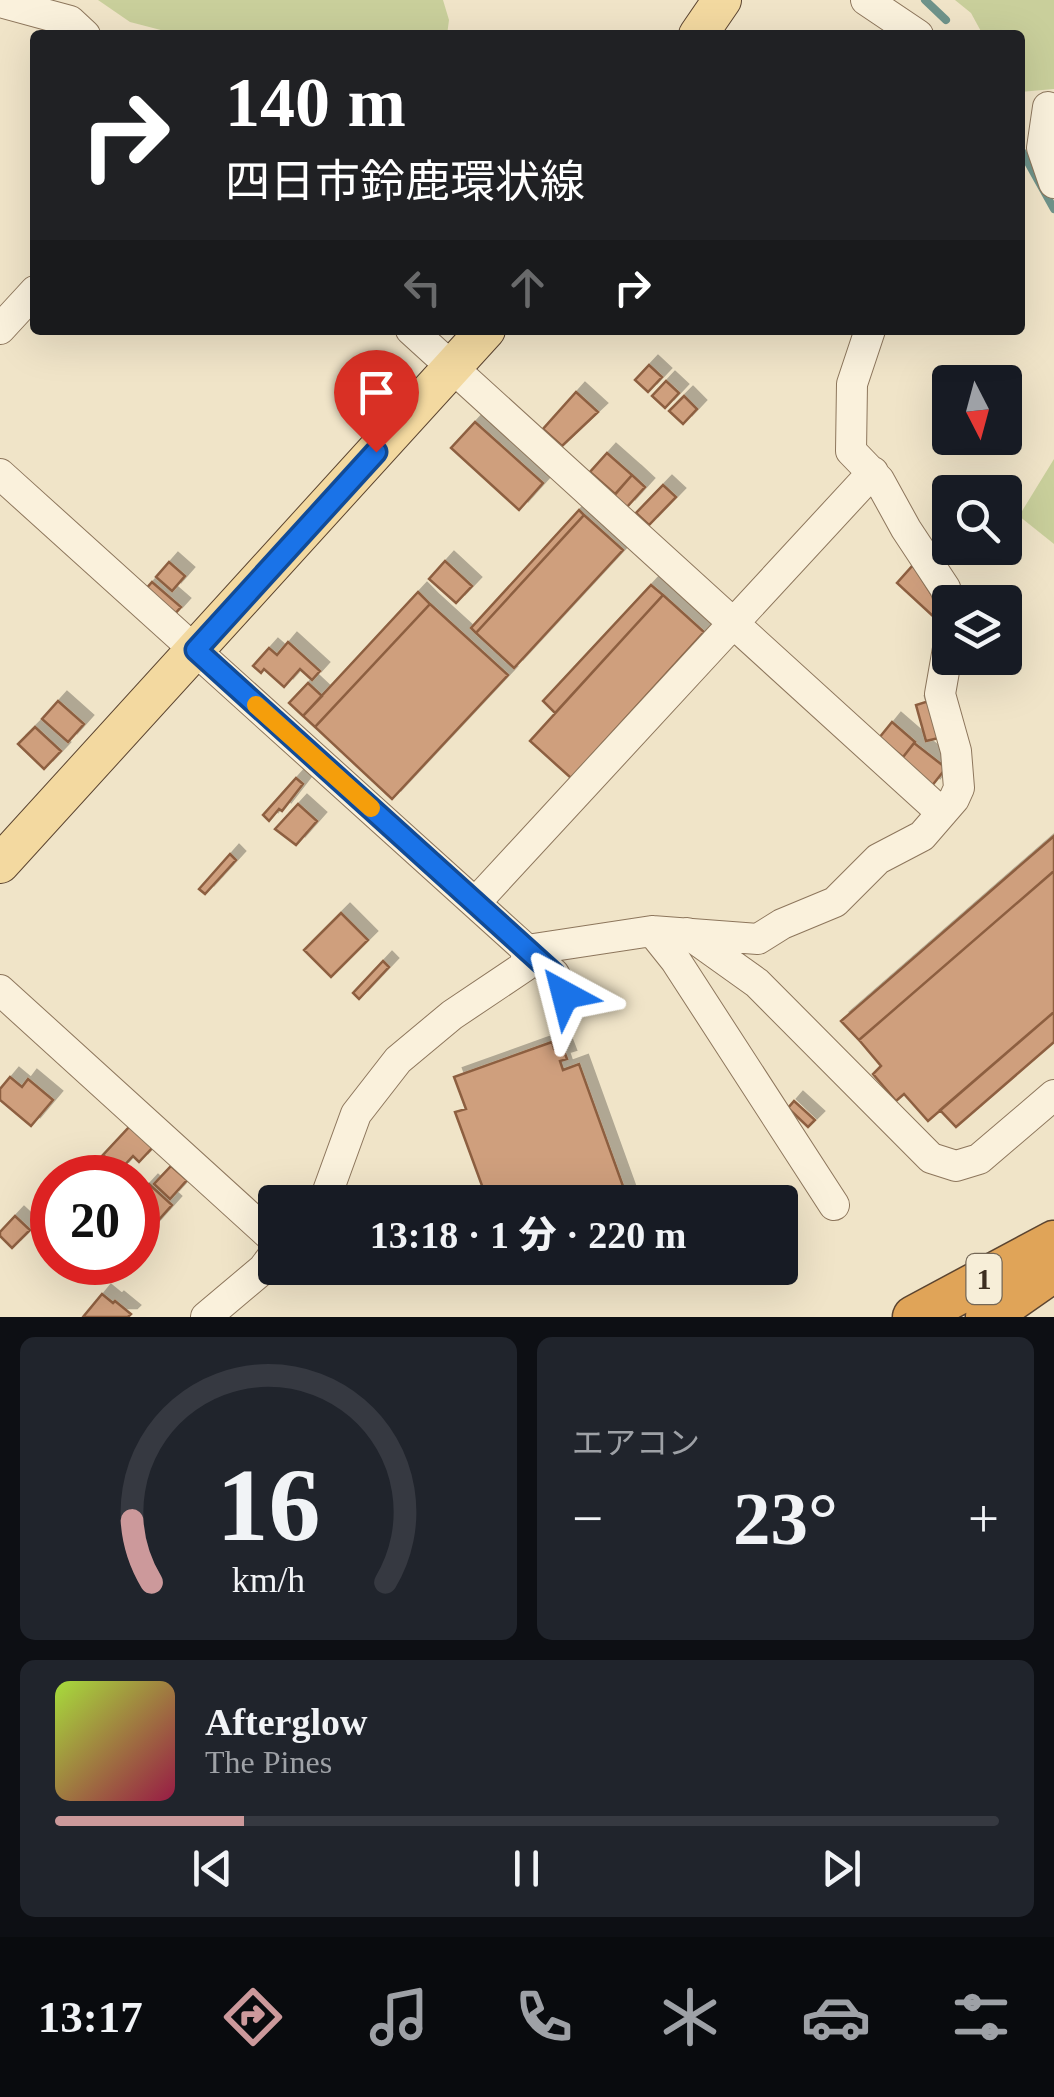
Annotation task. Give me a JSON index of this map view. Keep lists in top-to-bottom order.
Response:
{
  "streets": {
    "highway": ["1"]
  },
  "north": "bottom",
  "page": {
    "turn": ["140 m", "四日市鈴鹿環状線"],
    "limit": "20",
    "trip": "13:18 · 1 分 · 220 m",
    "tile": "エアコン",
    "heat": ["−", "23°", "+"],
    "song": ["Afterglow", "The Pines"],
    "tabs": "13:17",
    "gauge": ["16", "km/h"]
  }
}
